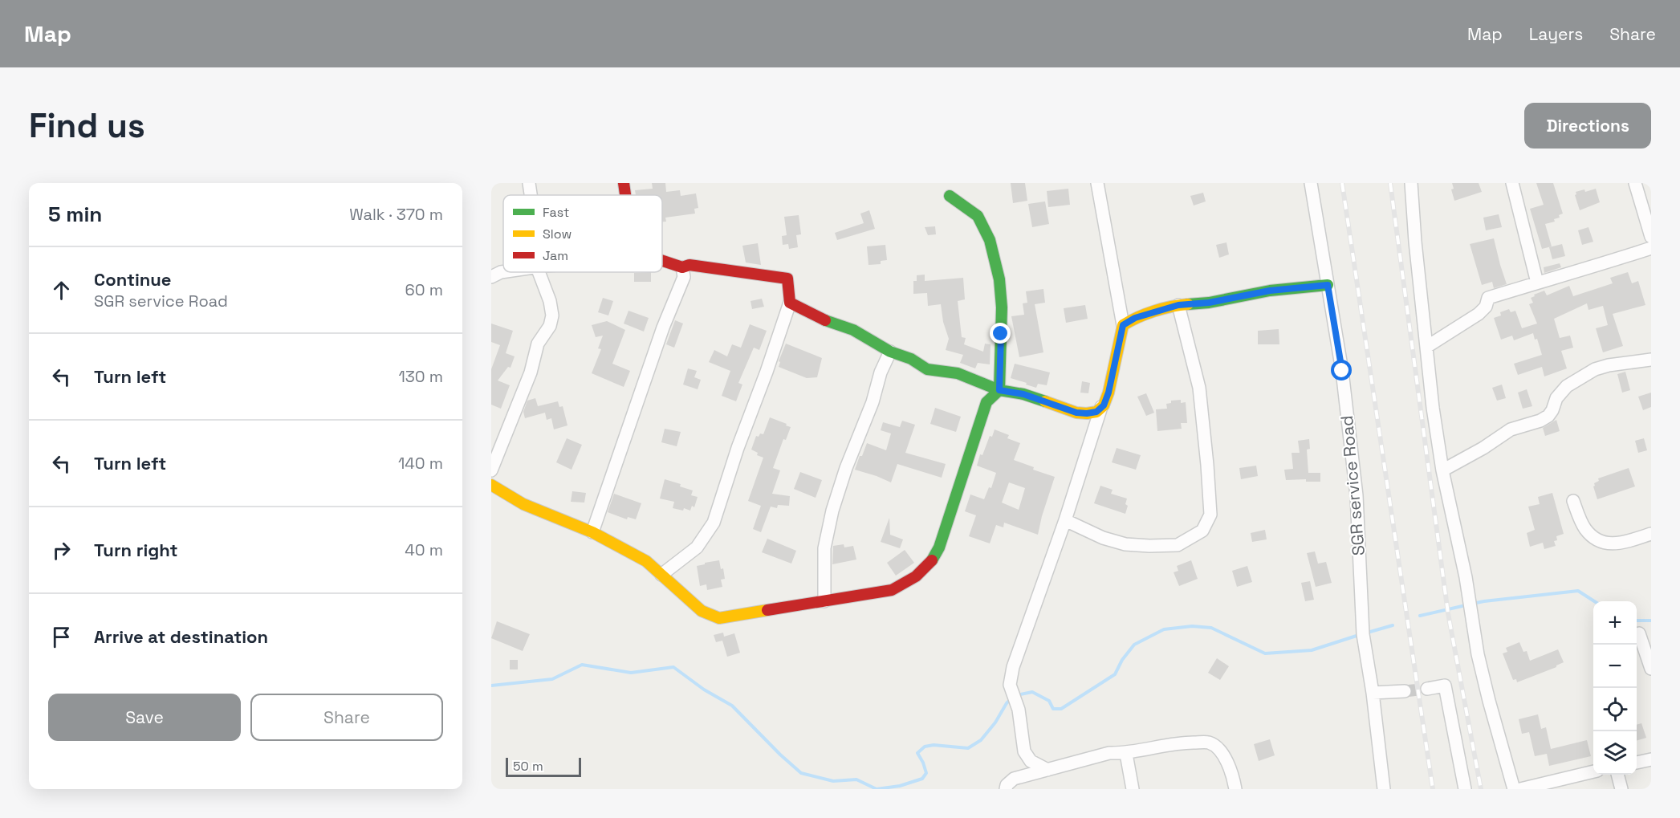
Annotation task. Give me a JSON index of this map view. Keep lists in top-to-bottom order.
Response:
{
  "streets": {
    "street": ["SGR service Road"]
  },
  "legend": ["Fast", "Slow", "Jam"],
  "scale_bar": "50 m",
  "page": {
    "header": "Map",
    "nav": ["Map", "Layers", "Share"],
    "buttons": [
      "Directions",
      ["Save", "Share"]
    ],
    "title": "Find us",
    "heading": ["5 min", "Walk · 370 m"],
    "list": [
      ["Continue", "SGR service Road", "60 m"],
      ["Turn left", "130 m"],
      ["Turn left", "140 m"],
      ["Turn right", "40 m"],
      "Arrive at destination"
    ],
    "map_buttons": ["+", "−"],
    "scale": "50 m"
  }
}
